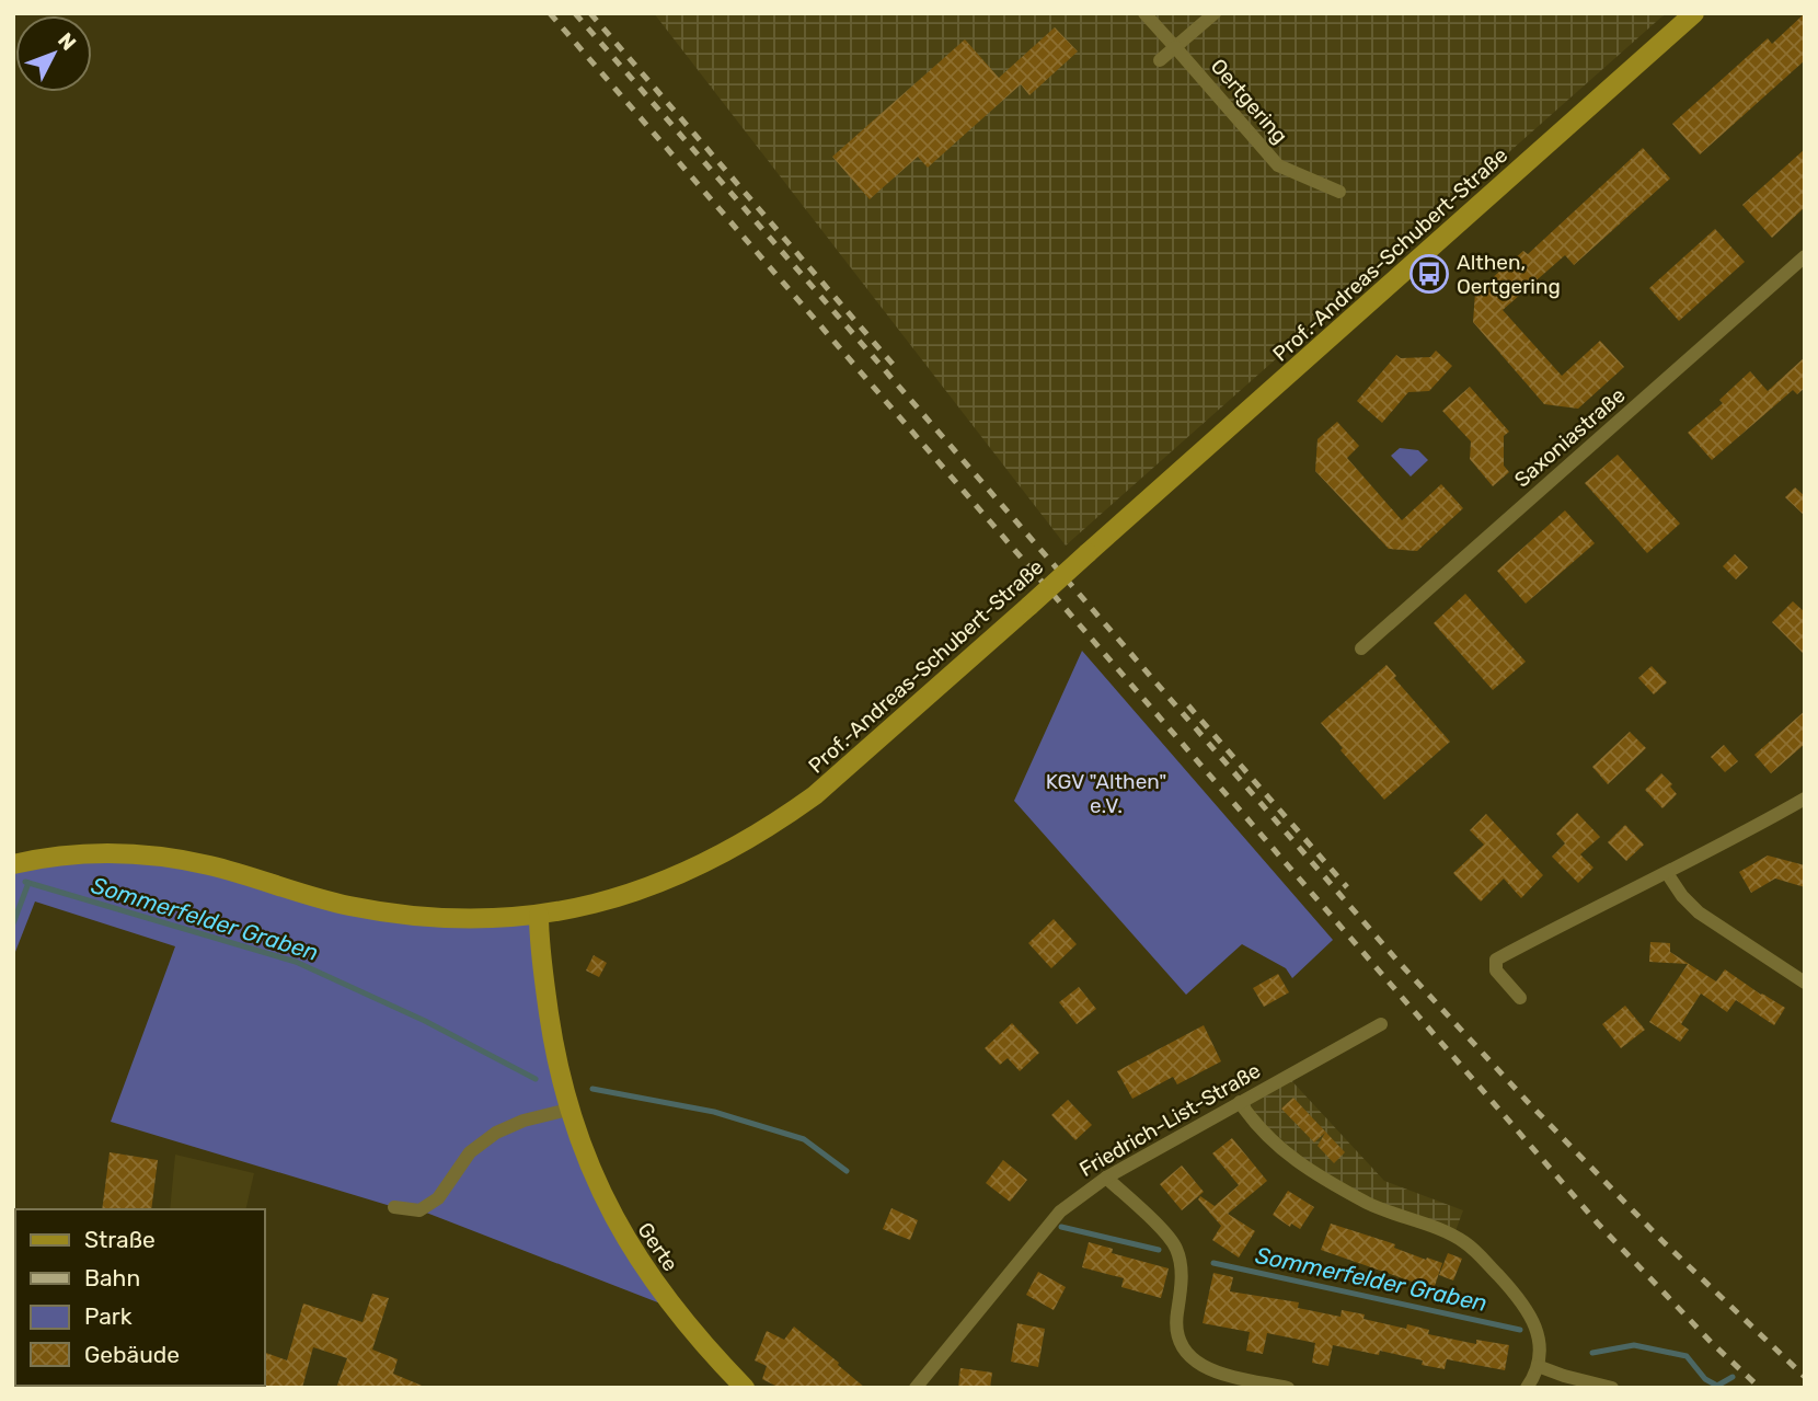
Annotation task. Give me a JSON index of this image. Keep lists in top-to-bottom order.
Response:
{
  "streets": {
    "main road": ["Prof.-Andreas-Schubert-Straße", "Gerte"],
    "street": ["Oertgering", "Saxoniastraße", "Friedrich-List-Straße"]
  },
  "crossings": [
    ["Prof.-Andreas-Schubert-Straße", "Gerte"]
  ],
  "water": ["Sommerfelder Graben"],
  "parks": ["KGV \"Althen\" e.V."],
  "places": {
    "bus stop": ["Althen, Oertgering"]
  },
  "legend": [
    "Straße",
    "Bahn",
    "Park",
    "Gebäude"
  ],
  "north": "top right"
}
